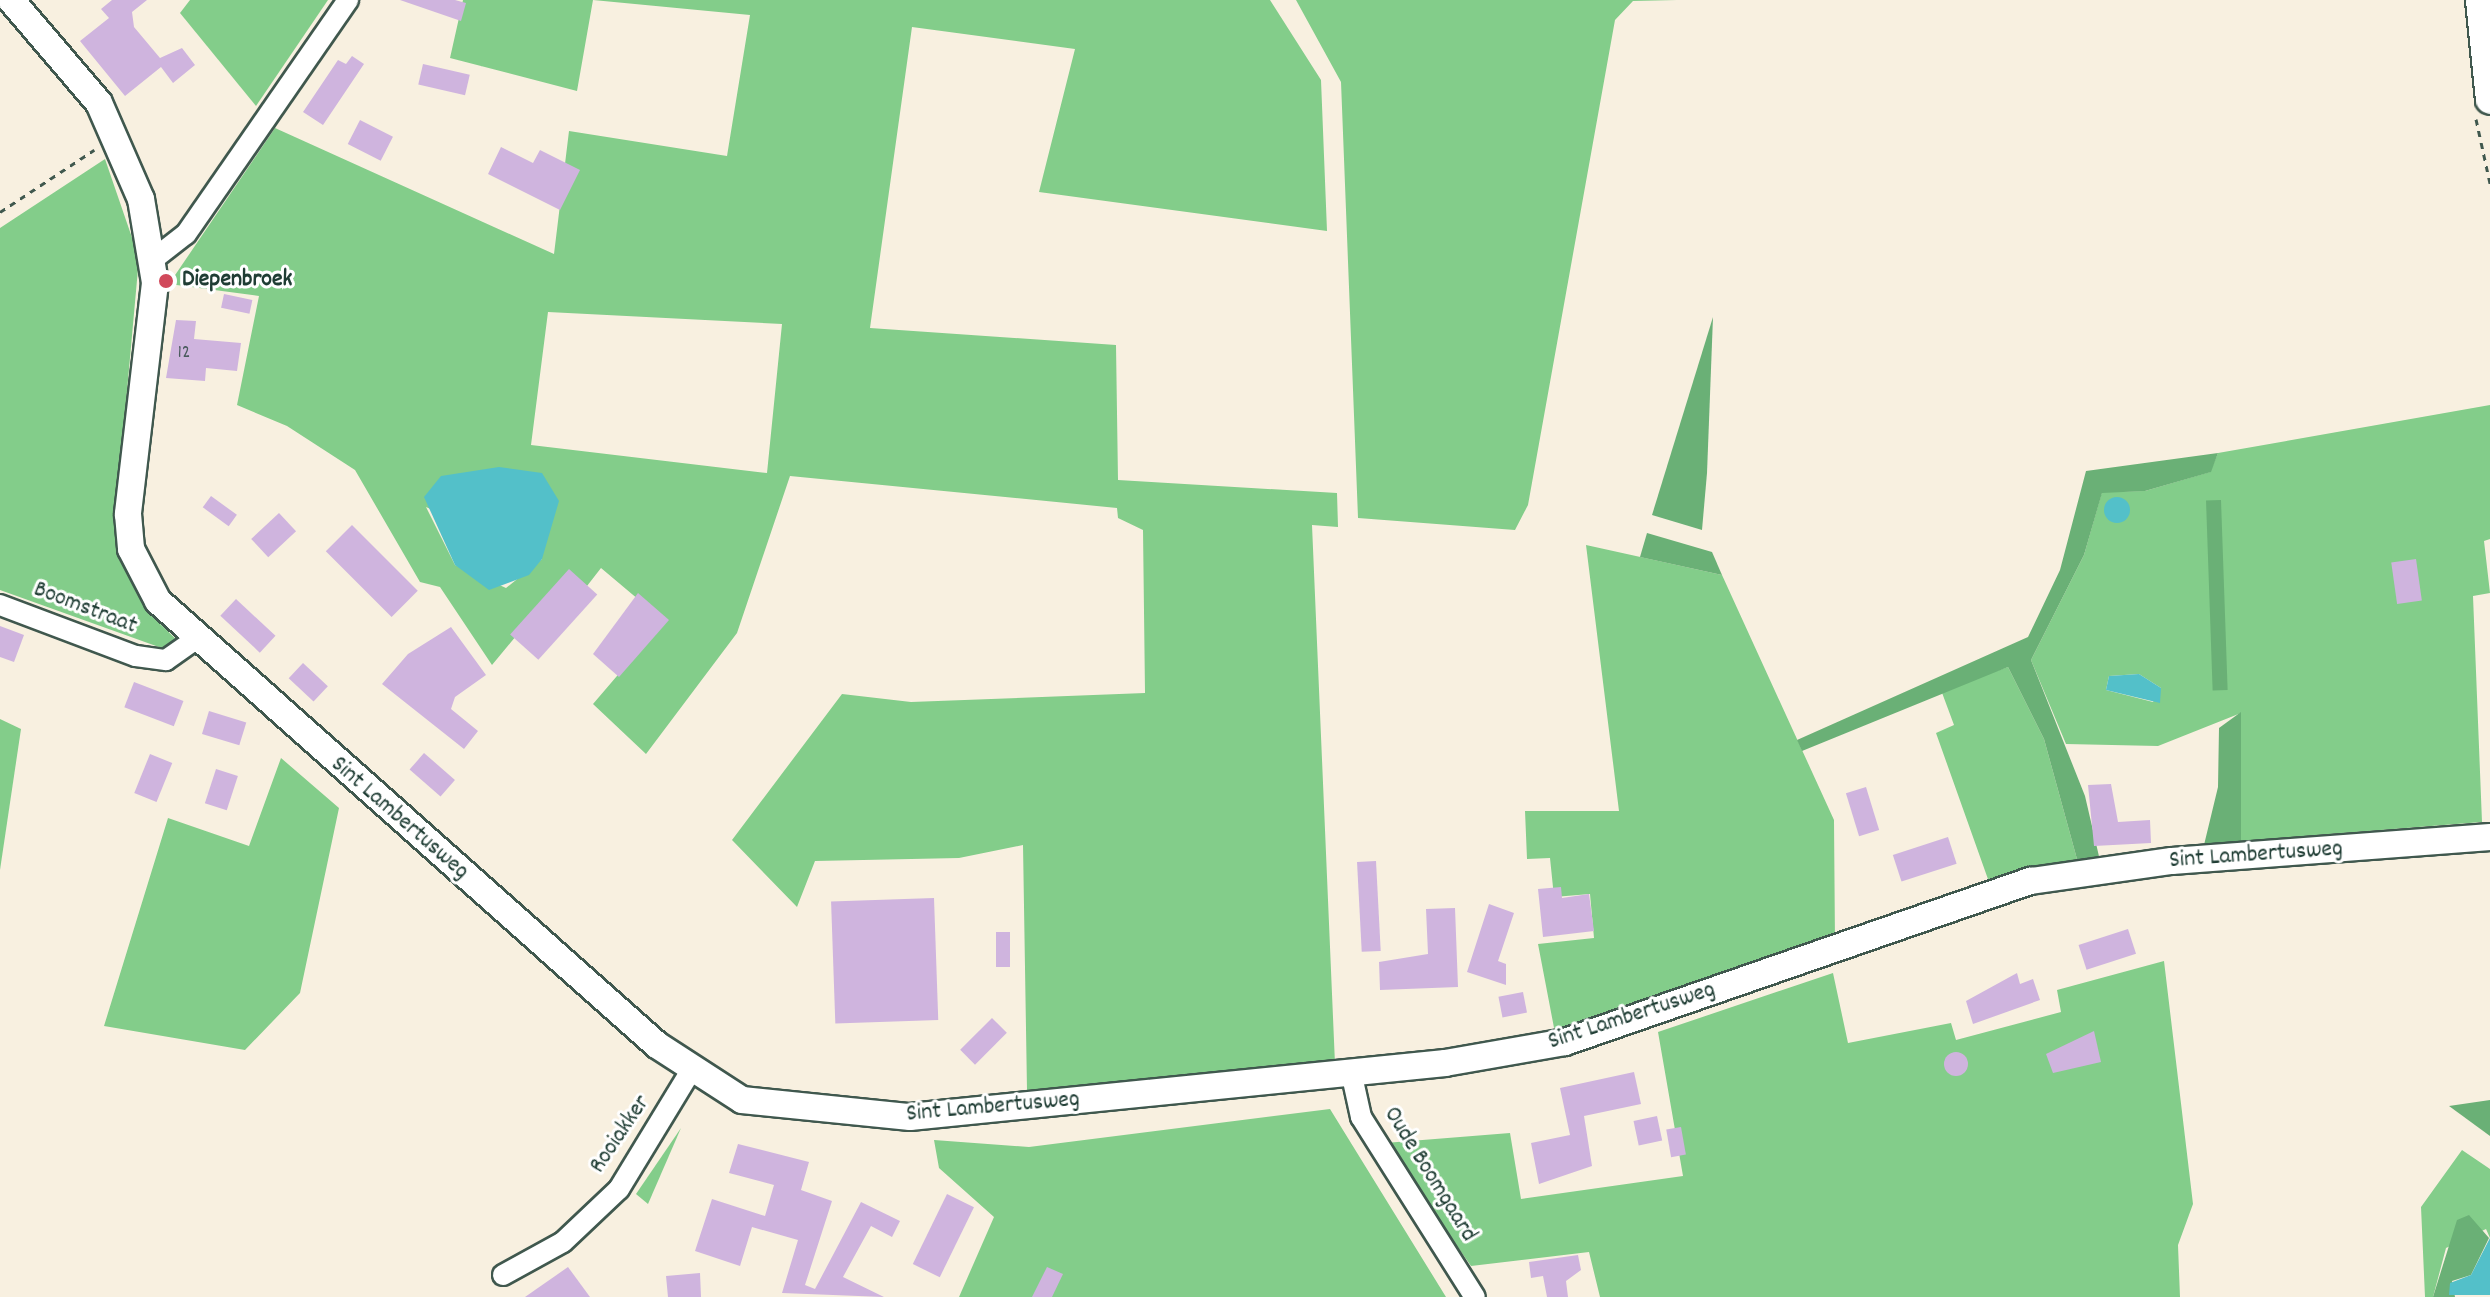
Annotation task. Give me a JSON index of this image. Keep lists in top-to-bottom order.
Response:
{
  "streets": {
    "street": [
      "Boomstraat",
      "Sint Lambertusweg",
      "Rooiakker",
      "Oude Boomgaard"
    ]
  },
  "crossings": [
    ["Boomstraat", "Sint Lambertusweg"],
    ["Sint Lambertusweg", "Rooiakker"],
    ["Sint Lambertusweg", "Oude Boomgaard"]
  ],
  "places": ["Diepenbroek"],
  "house_numbers": ["12"]
}
